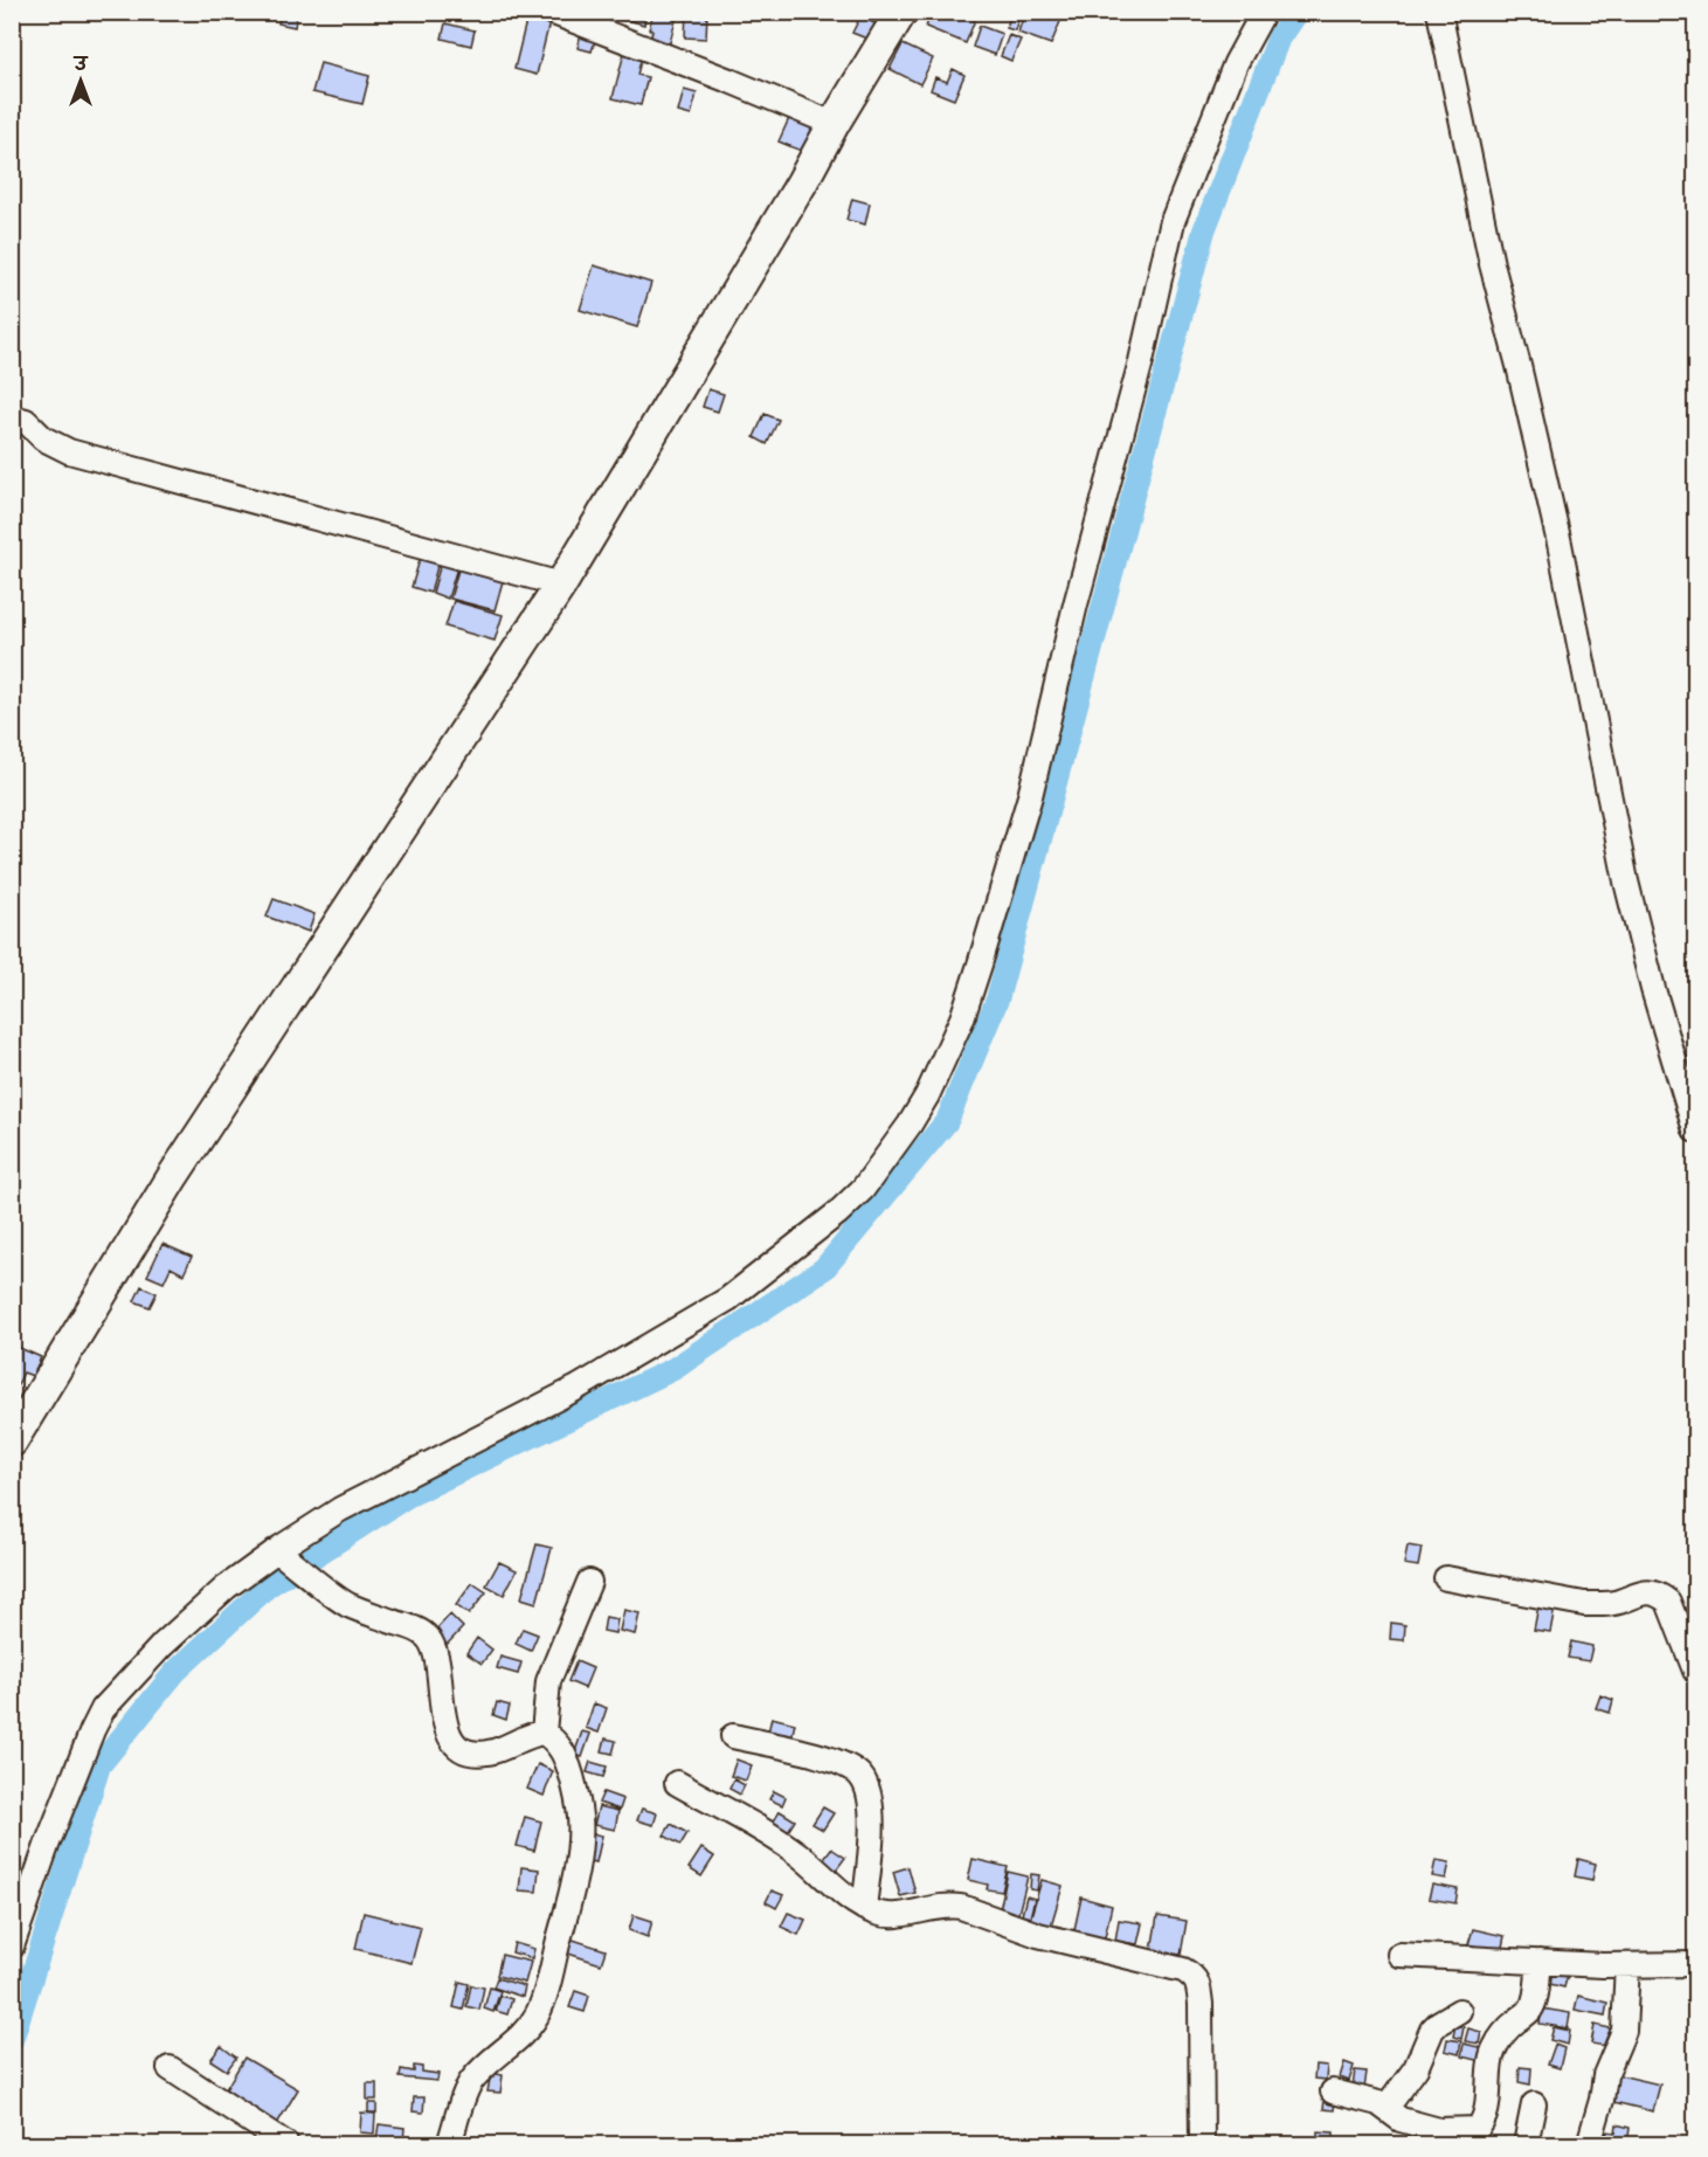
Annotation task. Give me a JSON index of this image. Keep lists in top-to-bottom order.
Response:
{
  "north": "top"
}
